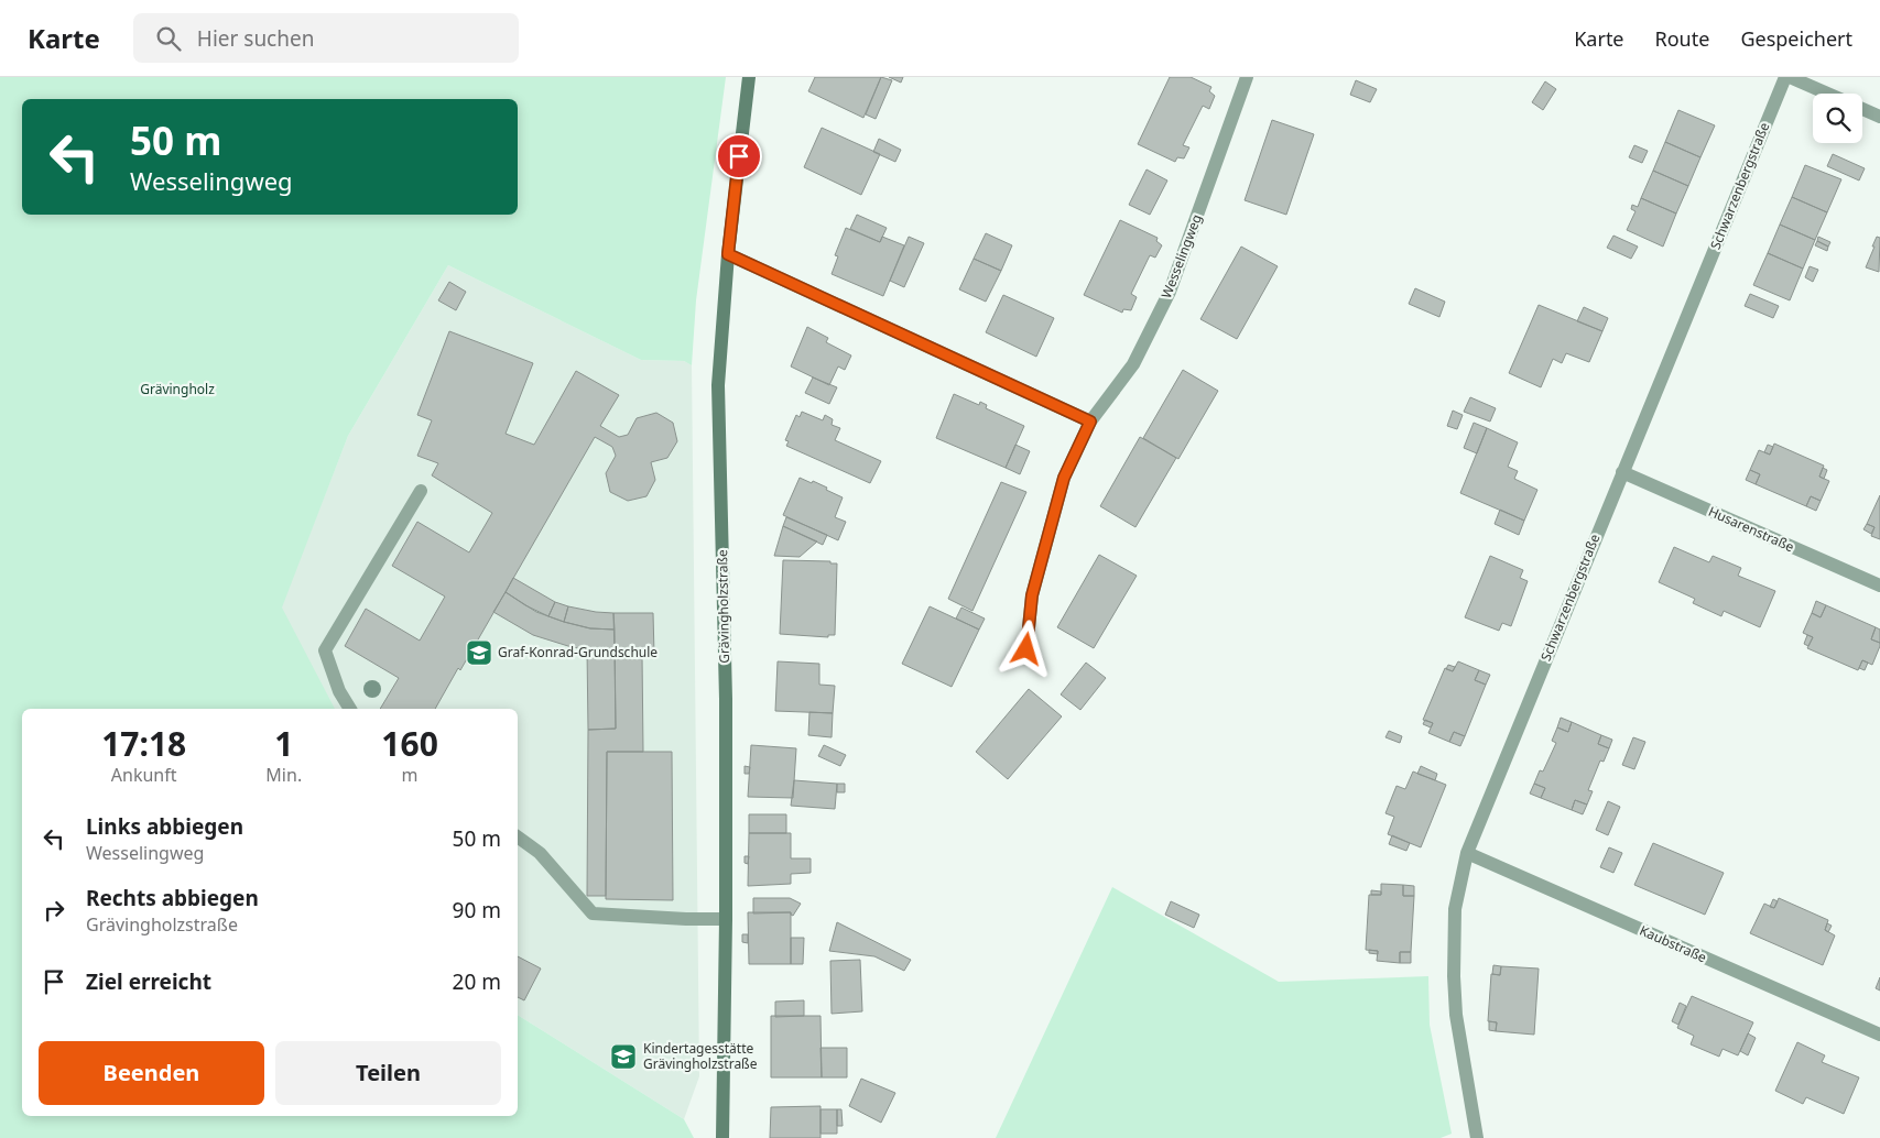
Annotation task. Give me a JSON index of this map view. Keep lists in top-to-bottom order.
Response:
{
  "streets": {
    "main road": ["Grävingholzstraße"],
    "street": [
      "Schwarzenbergstraße",
      "Wesselingweg",
      "Husarenstraße",
      "Kaubstraße"
    ]
  },
  "crossings": [
    ["Schwarzenbergstraße", "Husarenstraße"],
    ["Schwarzenbergstraße", "Kaubstraße"]
  ],
  "parks": ["Grävingholz"],
  "places": {
    "school or university": ["Graf-Konrad-Grundschule", "Kindertagesstätte Grävingholzstraße"]
  },
  "page": {
    "header": "Karte",
    "search": "Hier suchen",
    "nav": ["Karte", "Route", "Gespeichert"],
    "turn": ["50 m", "Wesselingweg"],
    "eta": [
      "17:18",
      "Ankunft",
      "1",
      "Min.",
      "160",
      "m"
    ],
    "list": [
      {
        "name": "Links abbiegen",
        "note": "Wesselingweg",
        "value": "50 m"
      },
      {
        "name": "Rechts abbiegen",
        "note": "Grävingholzstraße",
        "value": "90 m"
      },
      {
        "name": "Ziel erreicht",
        "value": "20 m"
      }
    ],
    "buttons": ["Beenden", "Teilen"]
  }
}
